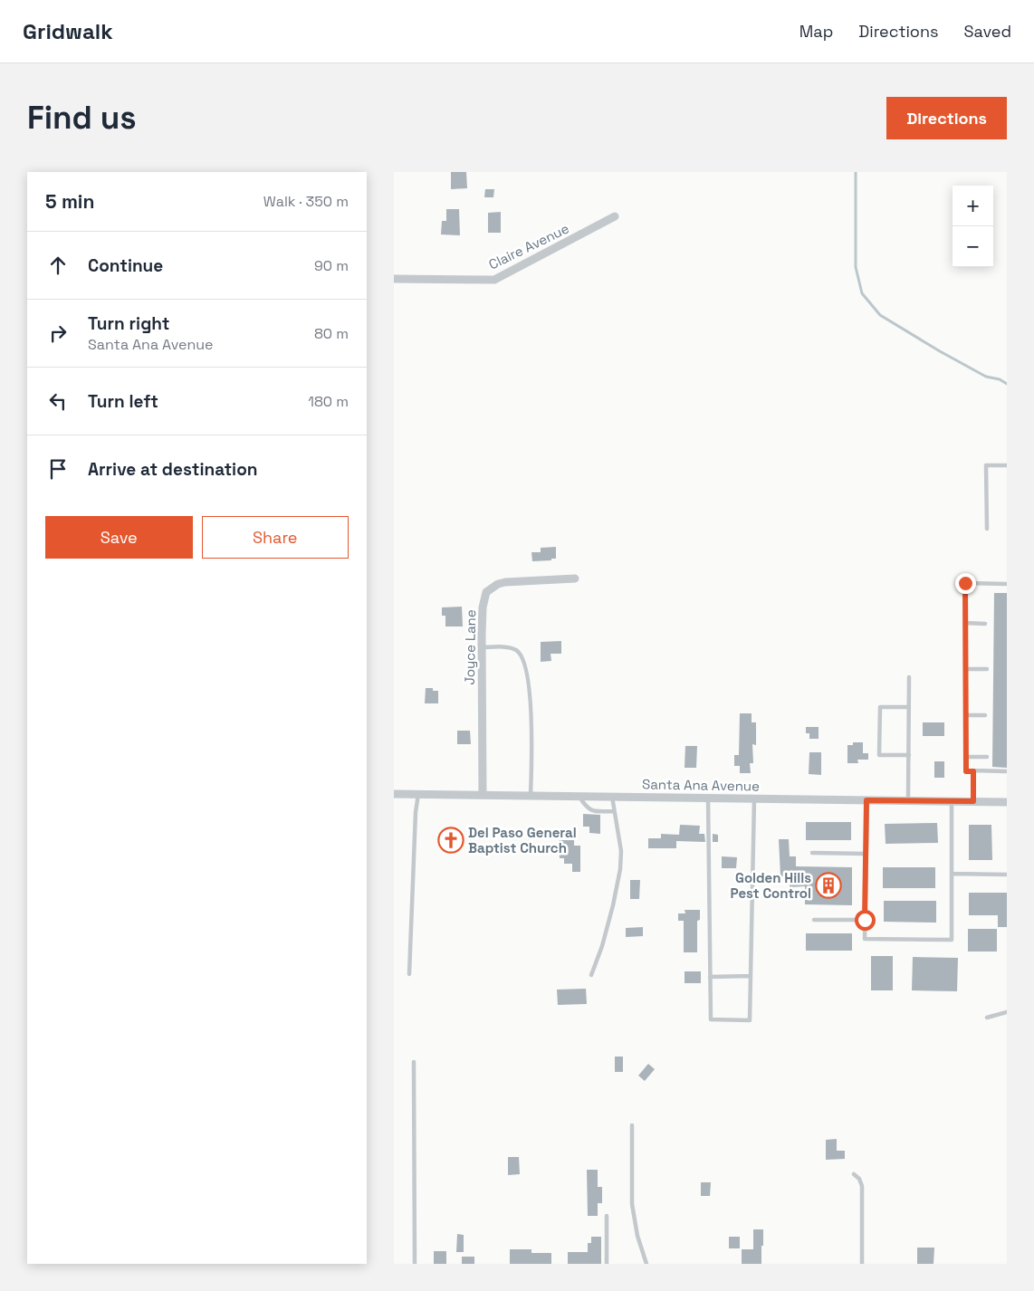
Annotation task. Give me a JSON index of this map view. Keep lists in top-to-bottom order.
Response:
{
  "streets": {
    "street": ["Claire Avenue", "Joyce Lane", "Santa Ana Avenue"]
  },
  "crossings": [
    ["Joyce Lane", "Santa Ana Avenue"]
  ],
  "places": {
    "church": ["Del Paso General Baptist Church"],
    "building": ["Golden Hills Pest Control"]
  },
  "page": {
    "header": "Gridwalk",
    "nav": ["Map", "Directions", "Saved"],
    "buttons": [
      "Directions",
      ["Save", "Share"]
    ],
    "title": "Find us",
    "heading": ["5 min", "Walk · 350 m"],
    "map_buttons": ["+", "−"],
    "list": [
      ["Continue", "90 m"],
      ["Turn right", "Santa Ana Avenue", "80 m"],
      ["Turn left", "180 m"],
      "Arrive at destination"
    ]
  }
}
